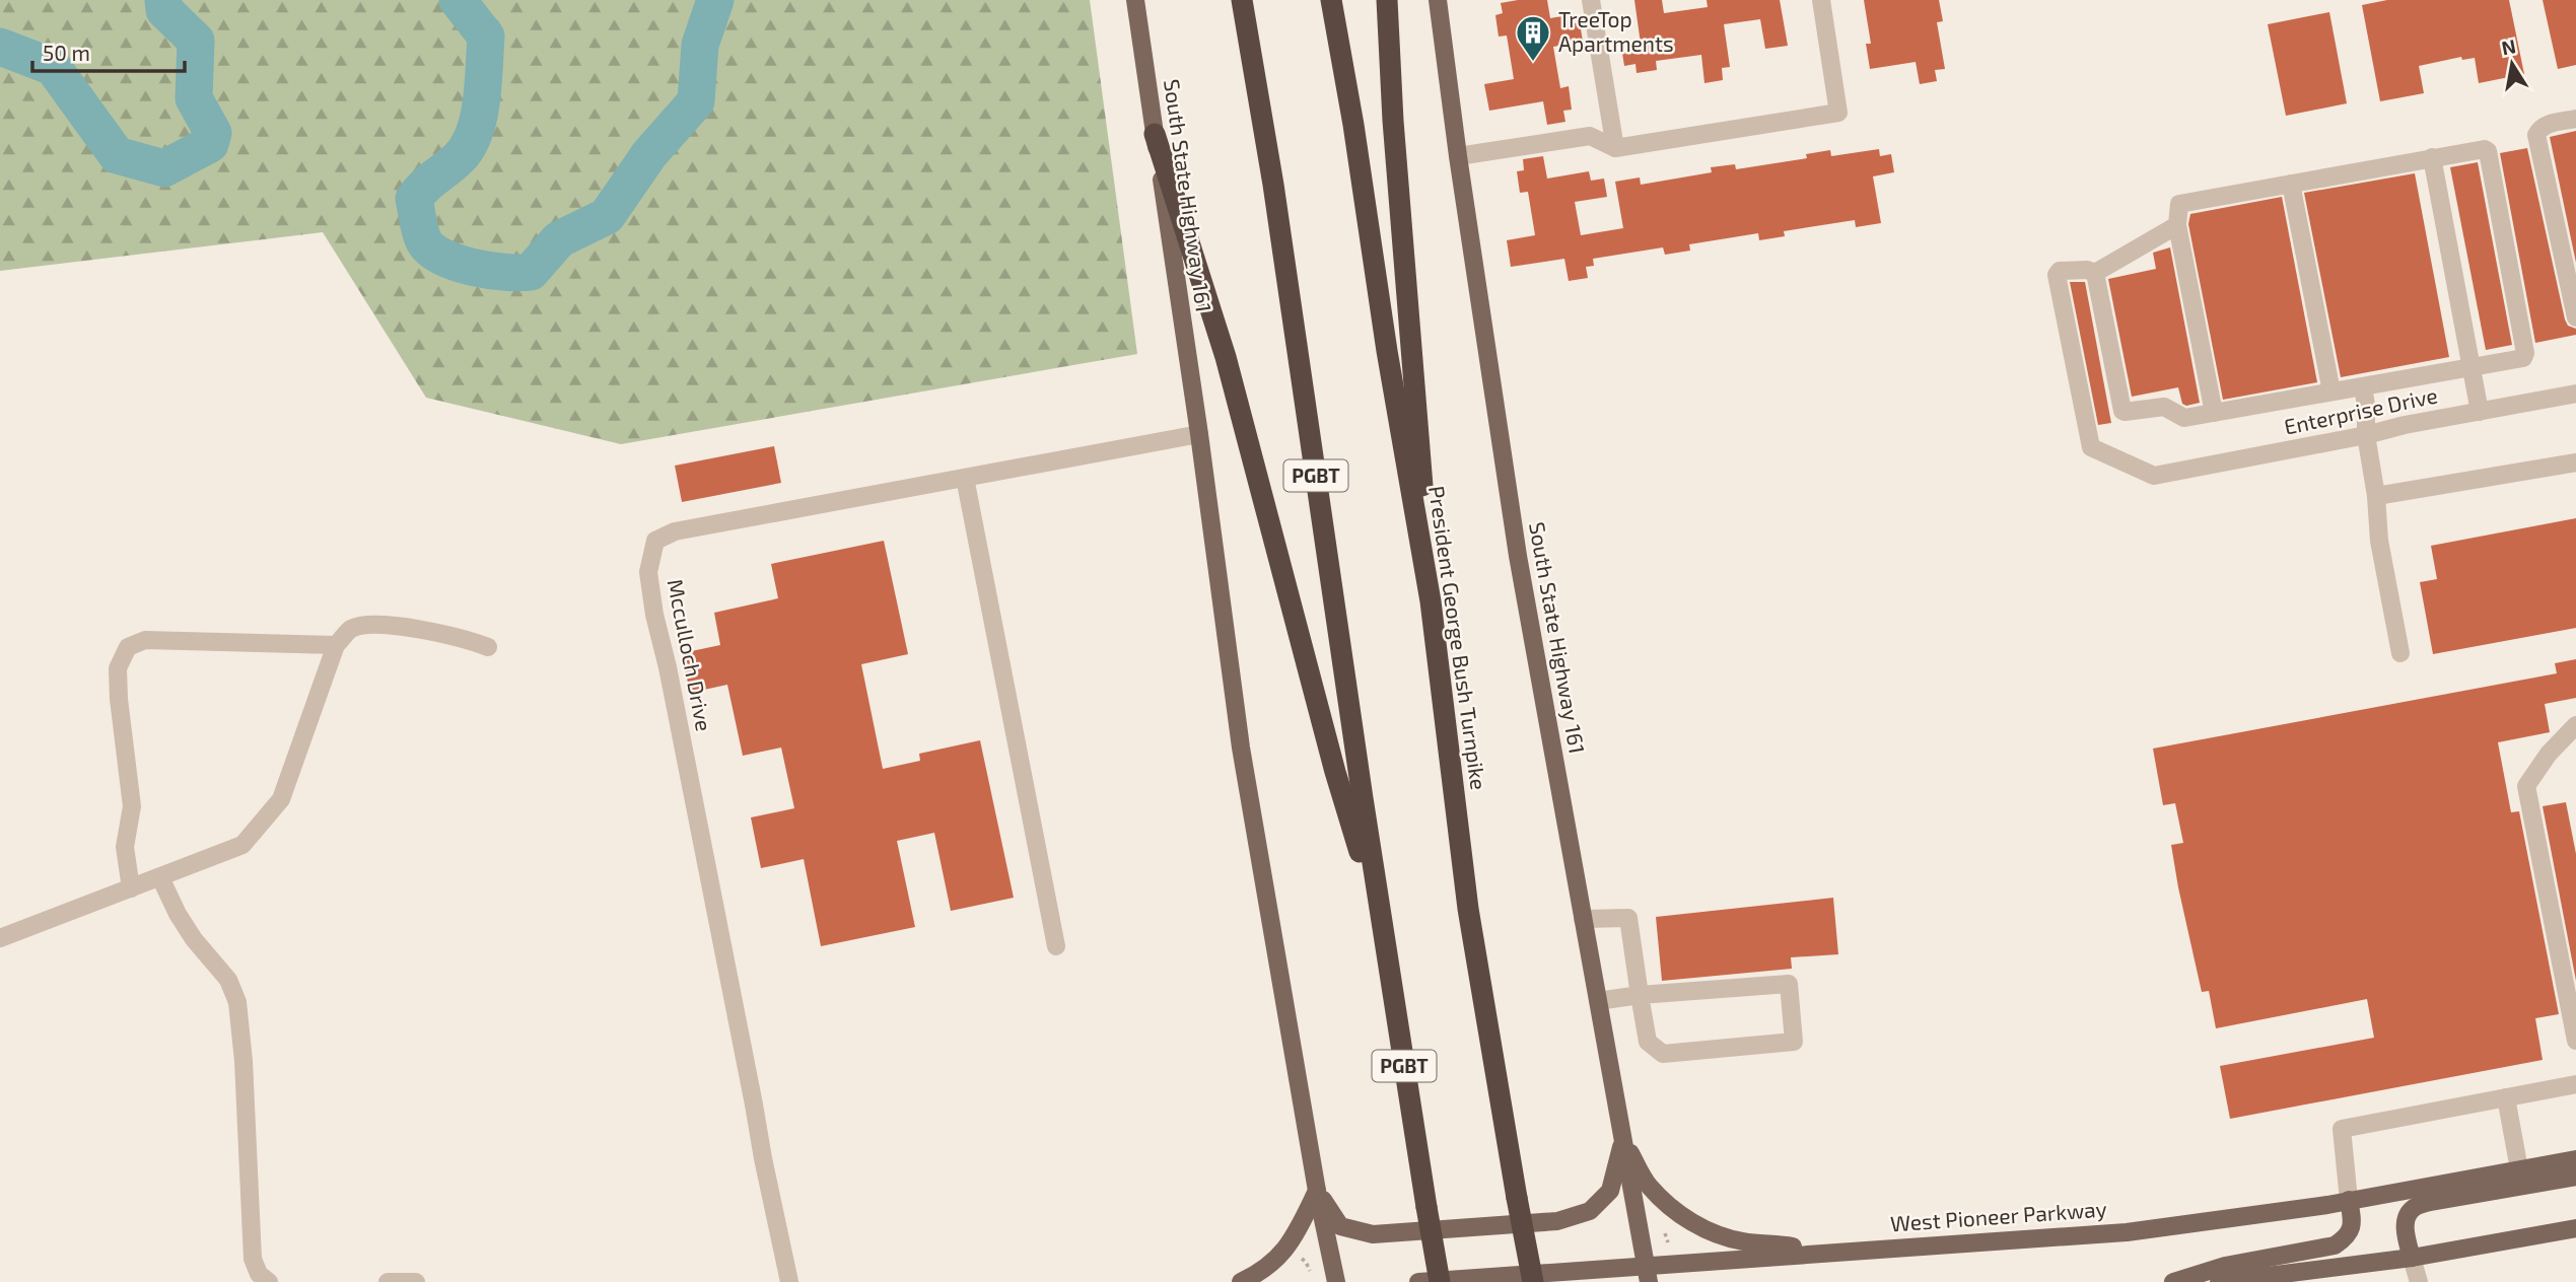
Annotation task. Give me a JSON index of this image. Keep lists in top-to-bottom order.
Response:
{
  "streets": {
    "highway": ["PGBT", "President George Bush Turnpike"],
    "main road": ["South State Highway 161", "West Pioneer Parkway"],
    "street": ["Enterprise Drive", "Mcculloch Drive"]
  },
  "crossings": [
    ["South State Highway 161", "Mcculloch Drive"],
    ["South State Highway 161", "West Pioneer Parkway"]
  ],
  "places": {
    "building": ["TreeTop Apartments"]
  },
  "scale_bar": "50 m",
  "north": "top"
}
